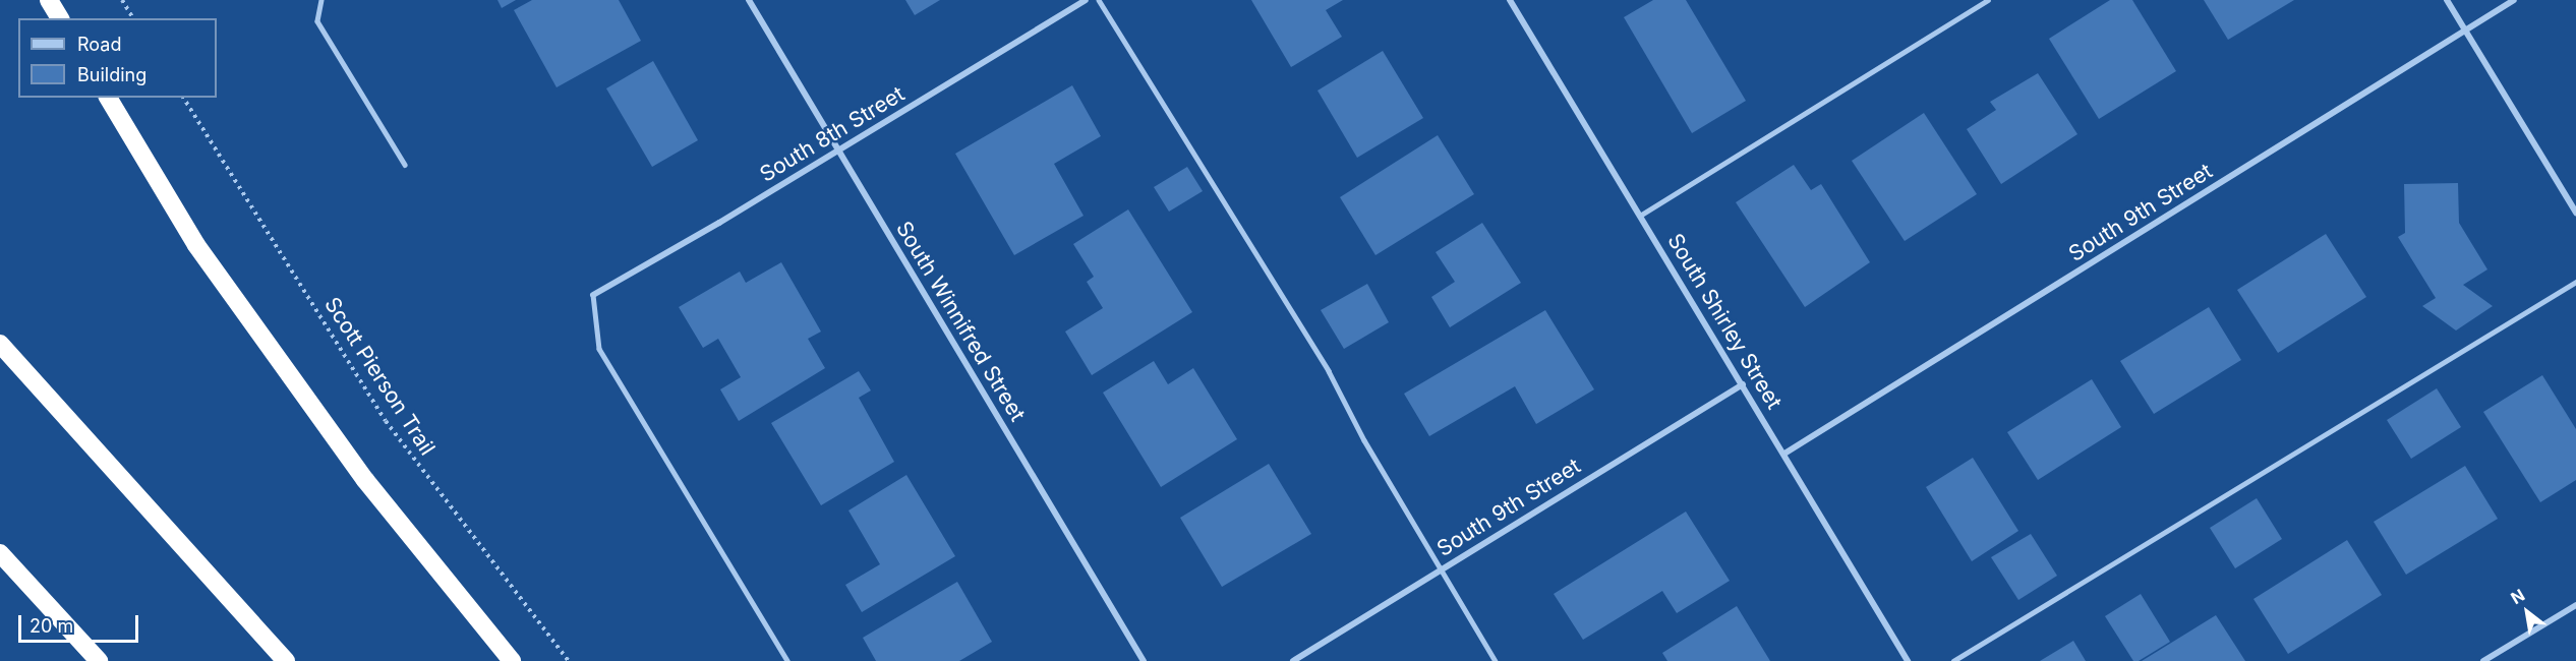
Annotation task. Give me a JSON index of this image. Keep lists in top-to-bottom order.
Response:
{
  "streets": {
    "street": [
      "South 8th Street",
      "South 9th Street",
      "South Winnifred Street",
      "South Shirley Street"
    ],
    "path": ["Scott Pierson Trail"]
  },
  "crossings": [
    ["South 8th Street", "South Winnifred Street"],
    ["South 9th Street", "South Shirley Street"]
  ],
  "legend": ["Road", "Building"],
  "scale_bar": "20 m",
  "north": "top left"
}
